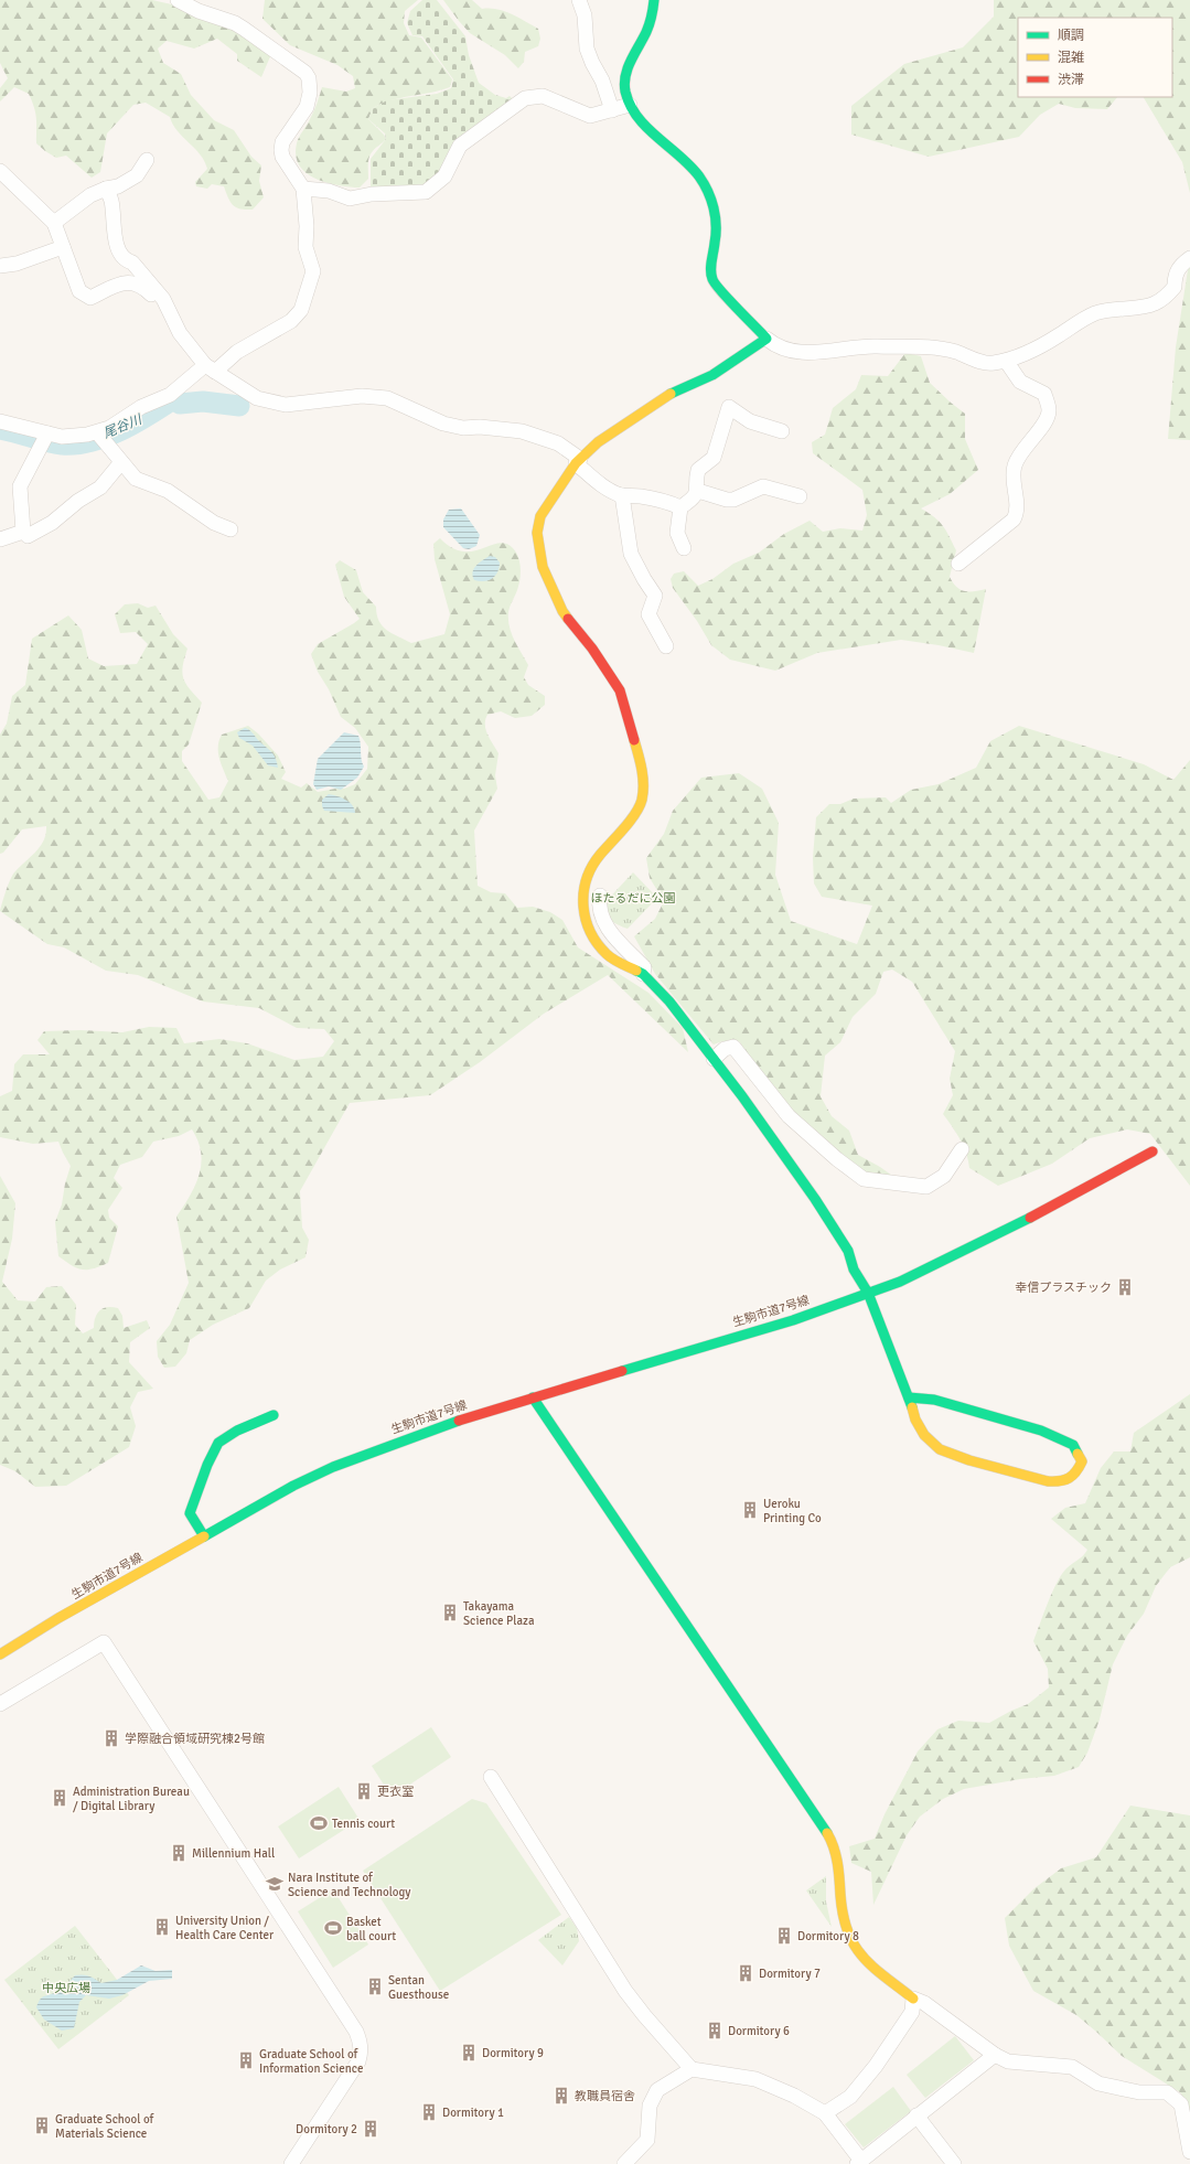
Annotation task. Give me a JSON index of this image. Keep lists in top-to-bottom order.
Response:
{
  "streets": {
    "street": ["生駒市道7号線"]
  },
  "water": ["尾谷川"],
  "parks": ["ほたるだに公園", "中央広場"],
  "places": {
    "building": [
      "幸信プラスチック",
      "Ueroku Printing Co",
      "Takayama Science Plaza",
      "学際融合領域研究棟2号館",
      "更衣室",
      "Administration Bureau / Digital Library",
      "Millennium Hall",
      "University Union / Health Care Center",
      "Dormitory 8",
      "Dormitory 7",
      "Sentan Guesthouse",
      "Dormitory 6",
      "Dormitory 9",
      "Graduate School of Information Science",
      "教職員宿舎",
      "Dormitory 1",
      "Graduate School of Materials Science",
      "Dormitory 2"
    ],
    "sports": ["Tennis court", "Basket ball court"],
    "school or university": ["Nara Institute of Science and Technology"]
  },
  "legend": ["順調", "混雑", "渋滞"]
}
